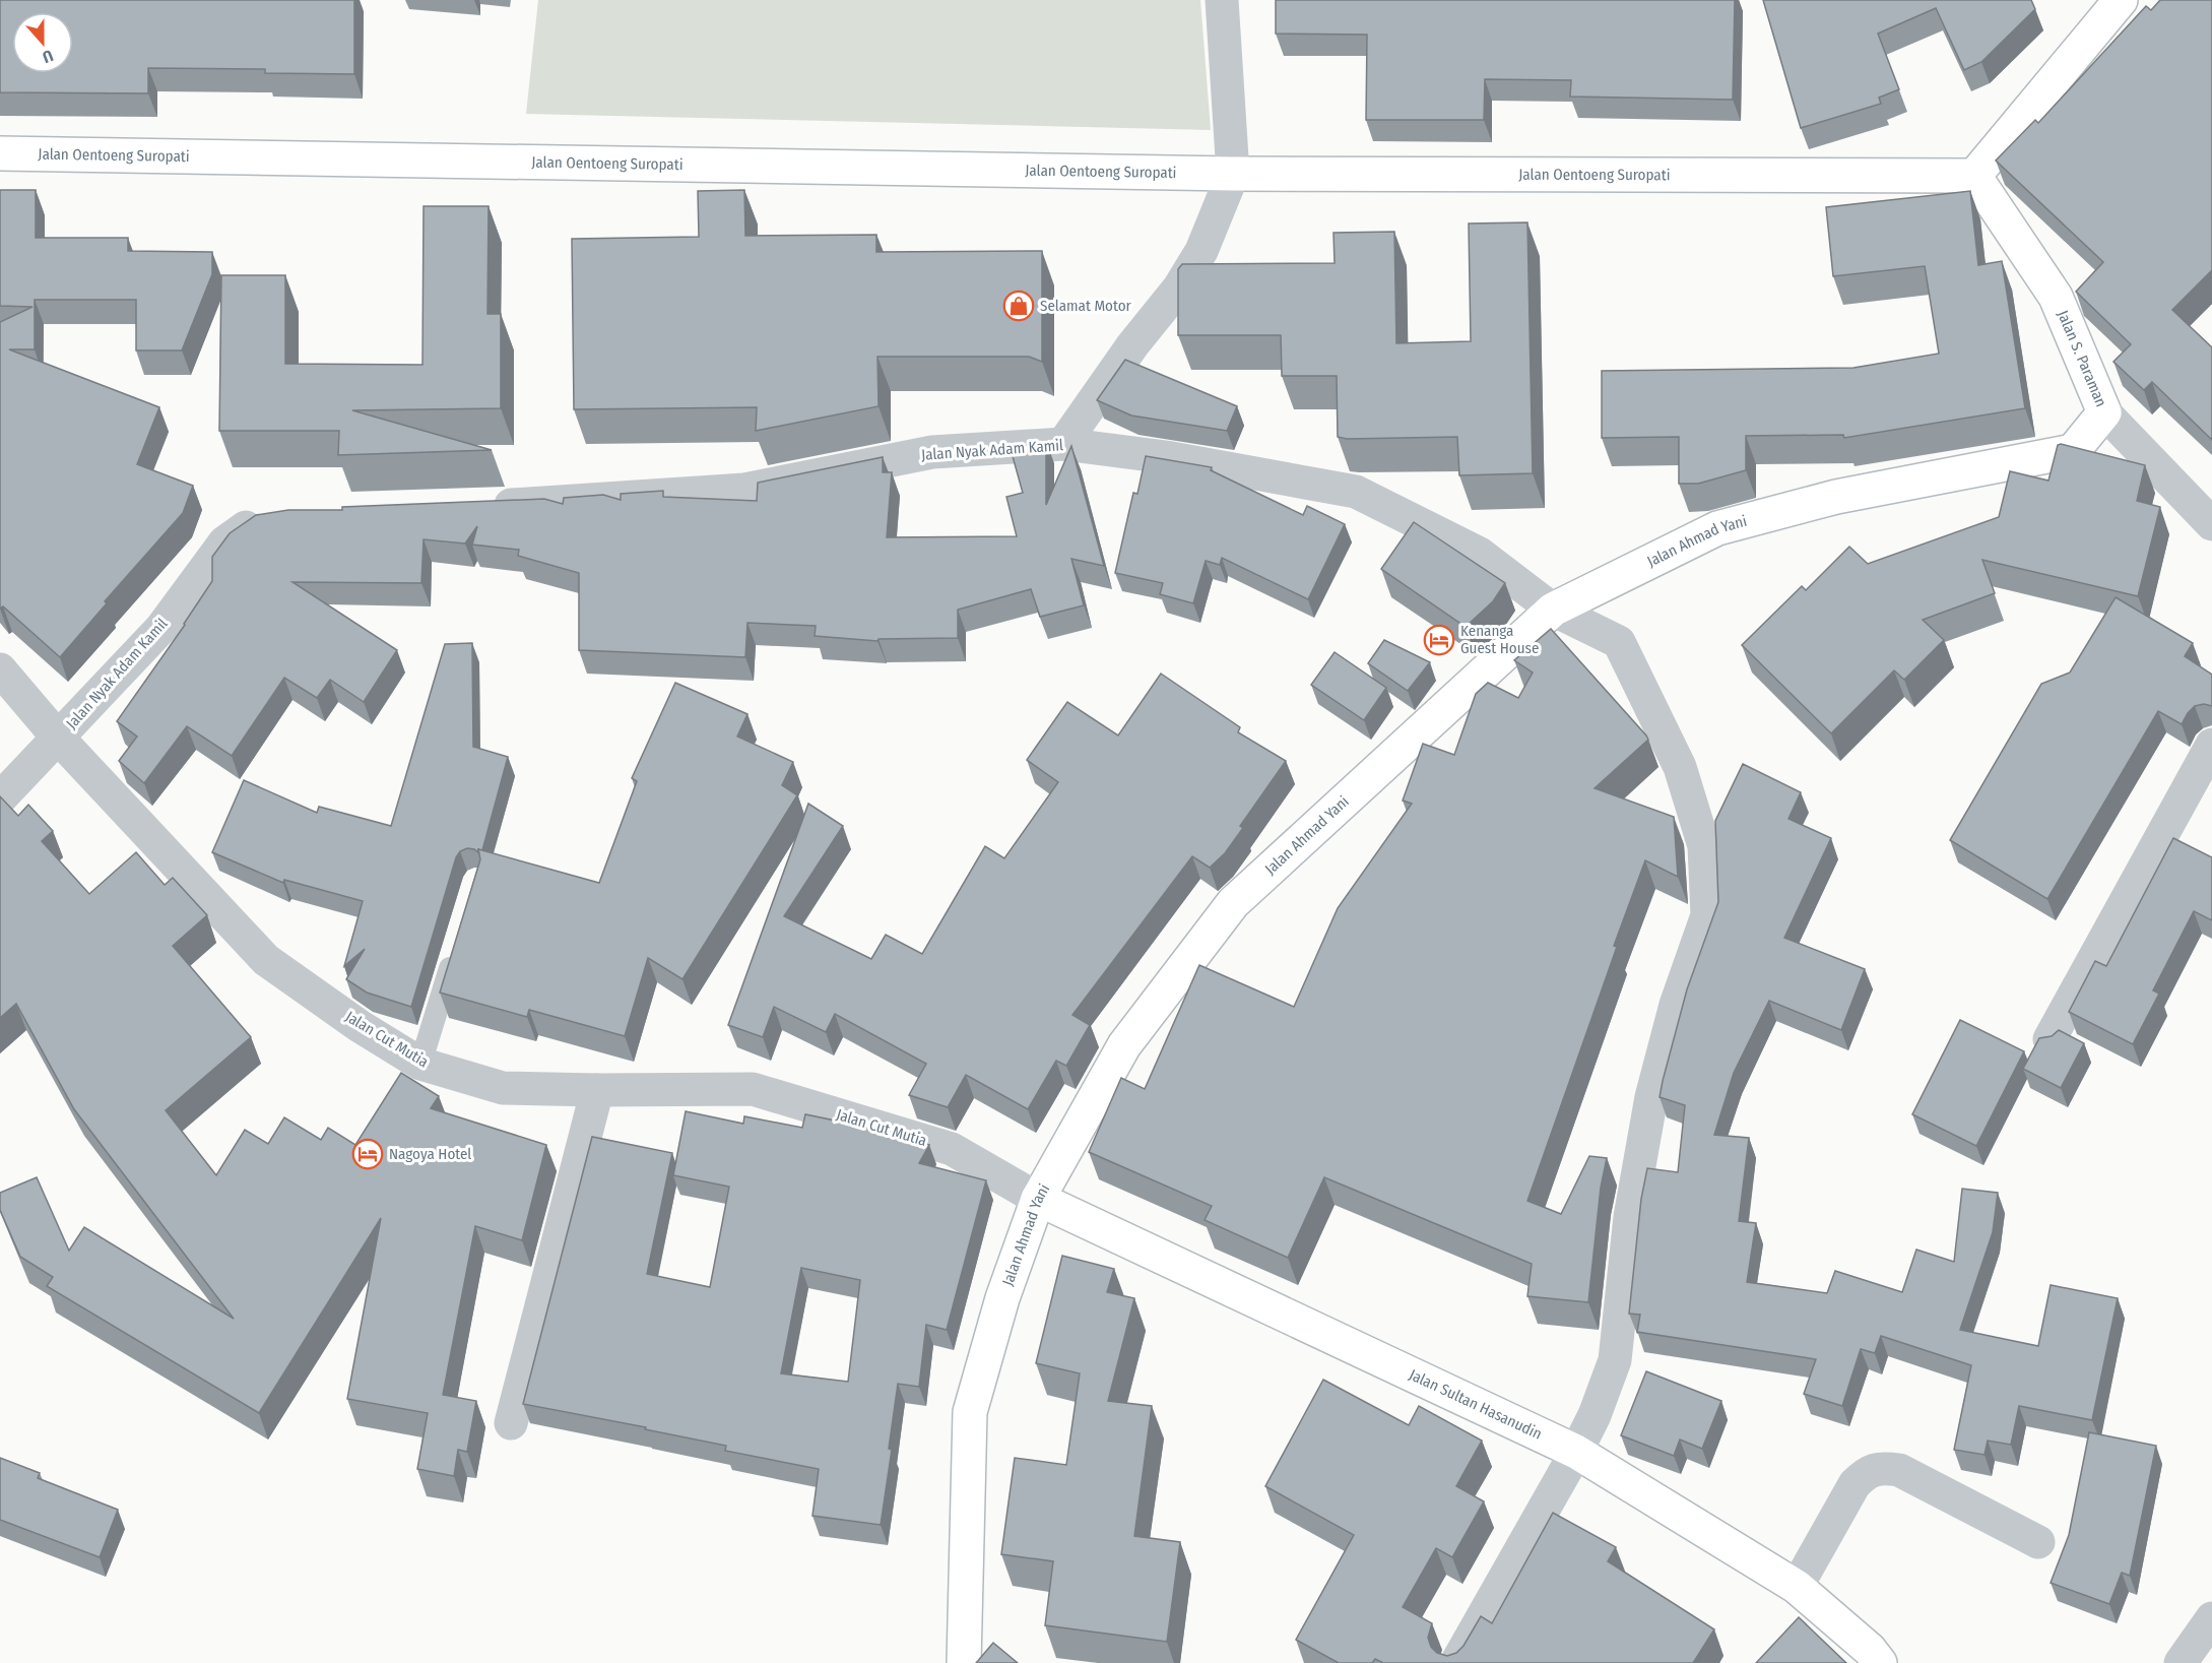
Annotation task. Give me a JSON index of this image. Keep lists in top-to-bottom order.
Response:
{
  "streets": {
    "street": [
      "Jalan Oentoeng Suropati",
      "Jalan S. Paraman",
      "Jalan Nyak Adam Kamil",
      "Jalan Ahmad Yani",
      "Jalan Cut Mutia",
      "Jalan Sultan Hasanudin"
    ]
  },
  "crossings": [
    ["Jalan Oentoeng Suropati", "Jalan S. Paraman"],
    ["Jalan S. Paraman", "Jalan Ahmad Yani"],
    ["Jalan Nyak Adam Kamil", "Jalan Ahmad Yani"],
    ["Jalan Nyak Adam Kamil", "Jalan Cut Mutia"],
    ["Jalan Nyak Adam Kamil", "Jalan Sultan Hasanudin"],
    ["Jalan Ahmad Yani", "Jalan Cut Mutia"],
    ["Jalan Ahmad Yani", "Jalan Sultan Hasanudin"],
    ["Jalan Cut Mutia", "Jalan Sultan Hasanudin"]
  ],
  "places": {
    "shop": ["Selamat Motor"],
    "hotel": ["Kenanga Guest House", "Nagoya Hotel"]
  },
  "north": "bottom"
}
